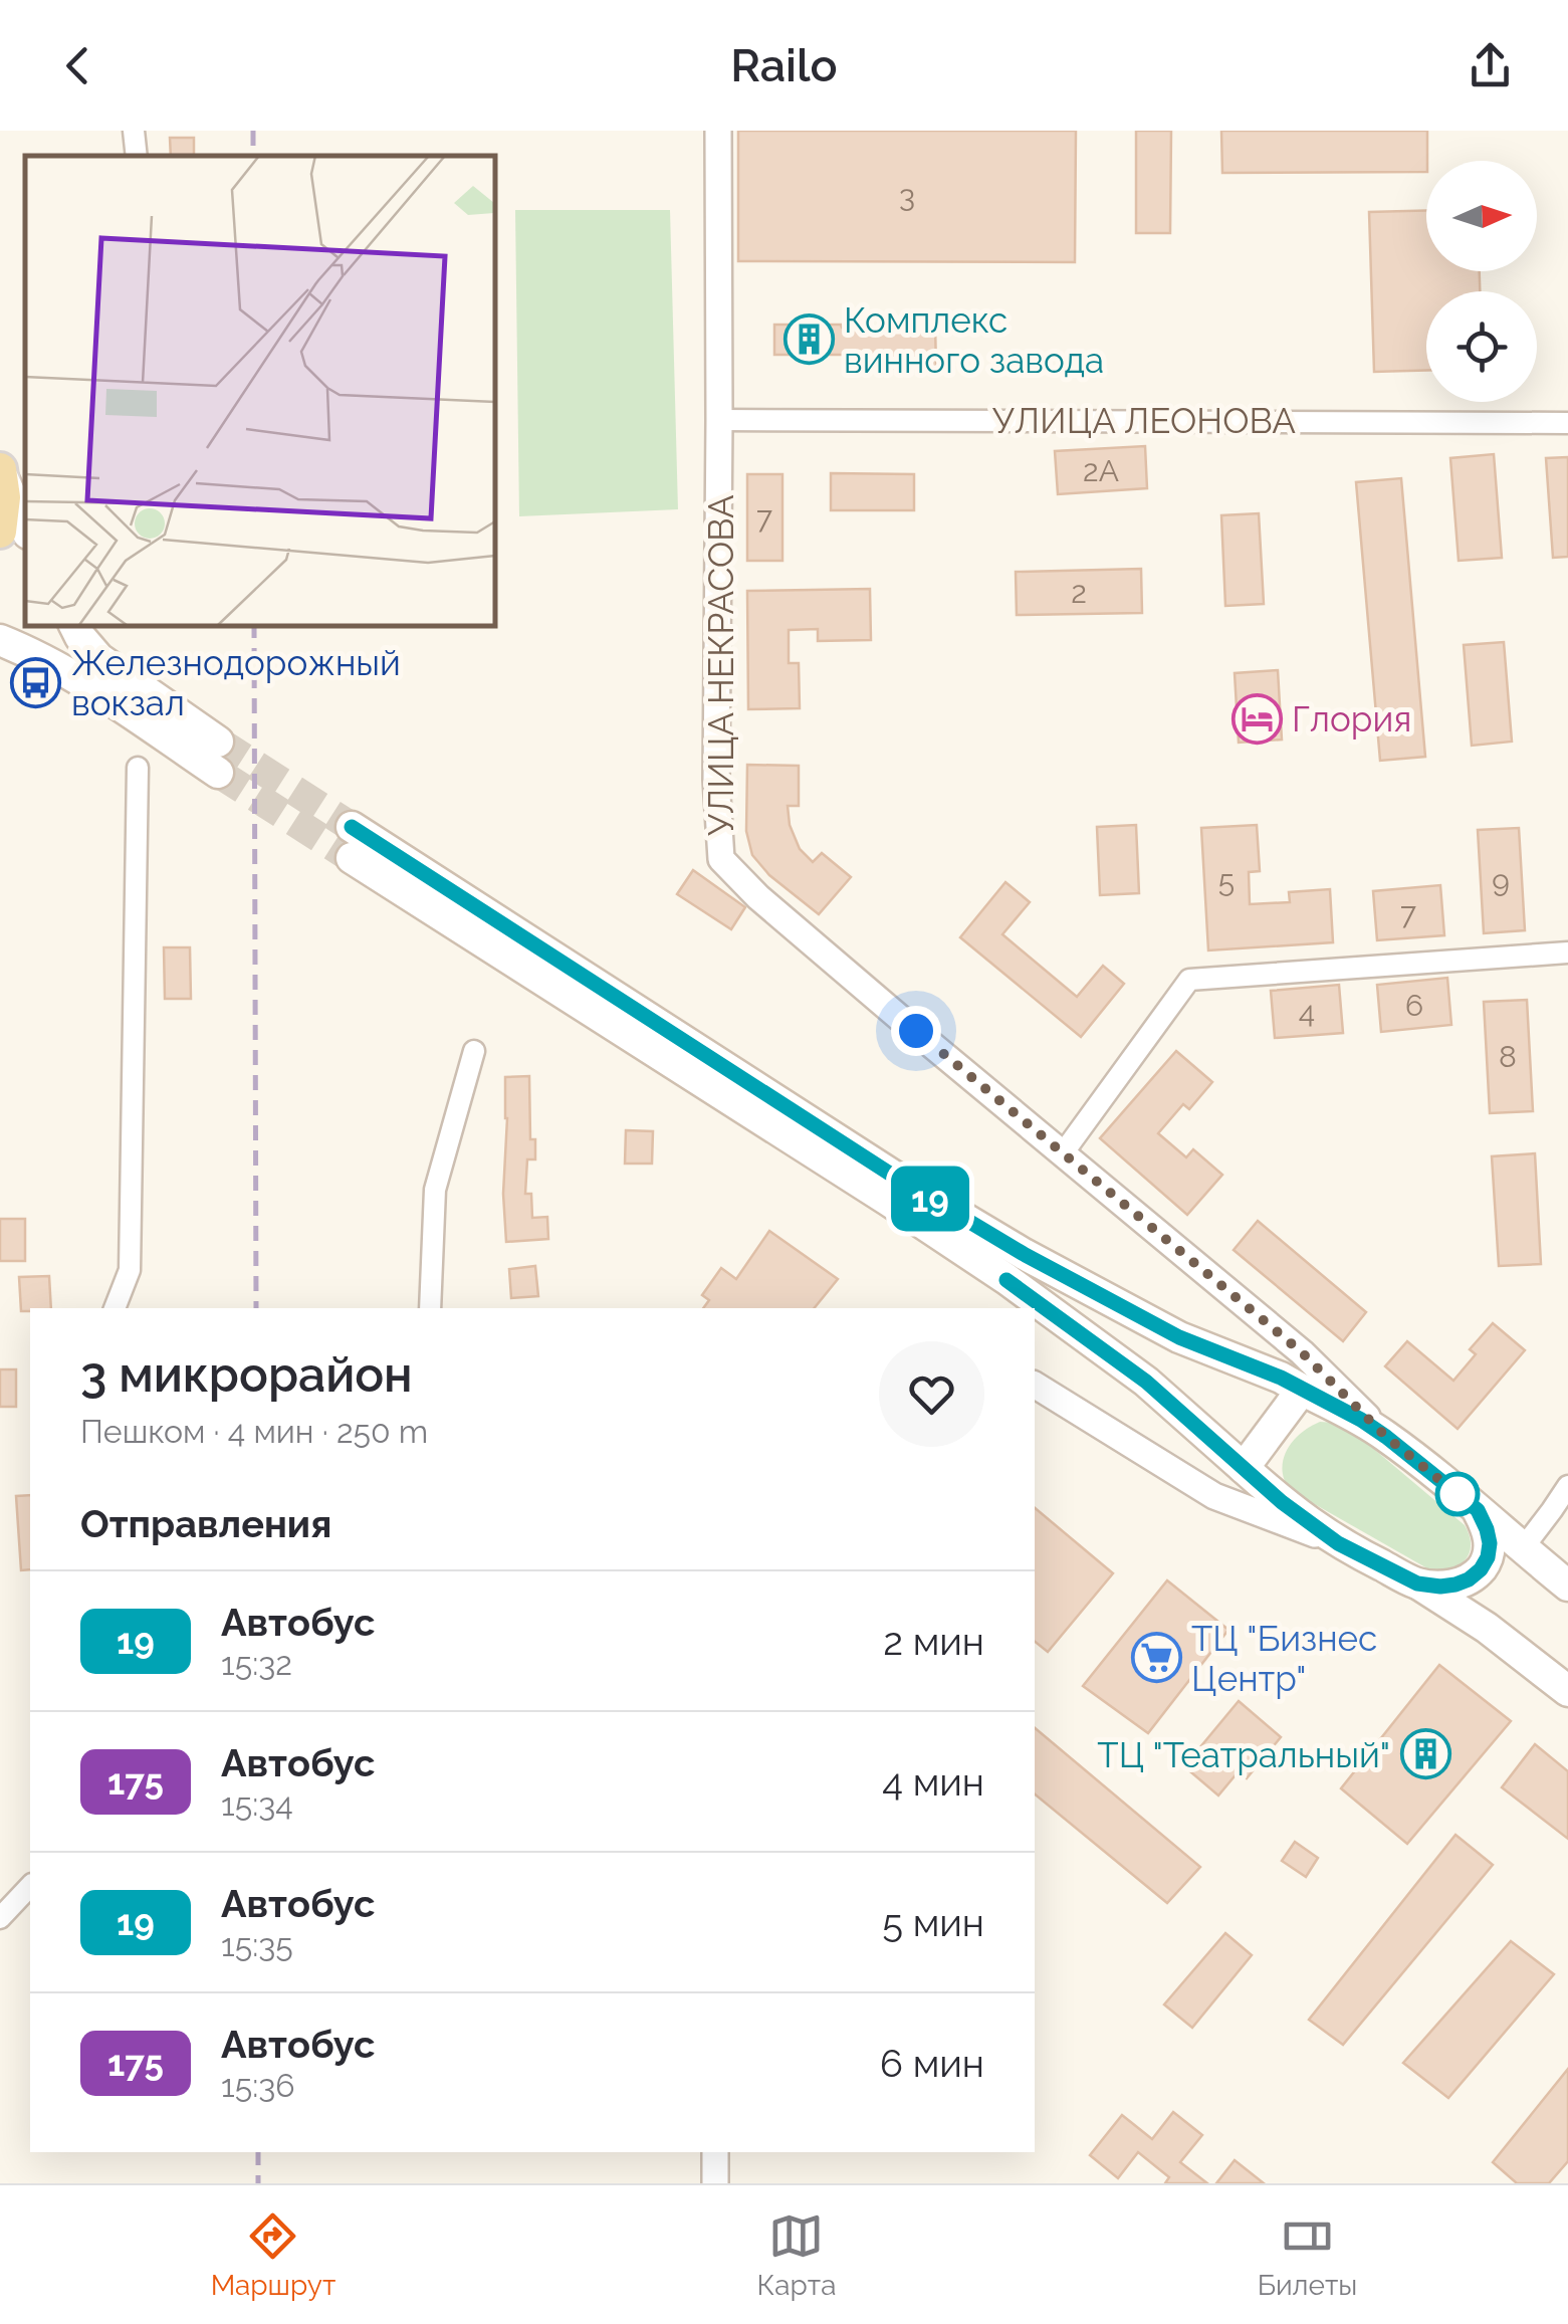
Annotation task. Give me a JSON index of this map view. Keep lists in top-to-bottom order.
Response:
{
  "streets": {
    "street": ["УЛИЦА ЛЕОНОВА", "УЛИЦА НЕКРАСОВА"]
  },
  "crossings": [
    ["УЛИЦА ЛЕОНОВА", "УЛИЦА НЕКРАСОВА"]
  ],
  "places": {
    "building": ["Комплекс винного завода", "ТЦ \"Театральный\""],
    "bus stop": ["Железнодорожный вокзал"],
    "hotel": ["Глория"],
    "supermarket": ["ТЦ \"Бизнес Центр\""]
  },
  "lines": ["bus line 19"],
  "house_numbers": [
    "3",
    "2А",
    "7",
    "2",
    "9",
    "5",
    "7",
    "6",
    "4",
    "8"
  ],
  "north": "right",
  "page": {
    "header": "Railo",
    "on_map": "19",
    "heading": [
      ["3 микрорайон", "Пешком · 4 мин · 250 m"],
      "Отправления"
    ],
    "list": [
      {
        "mark": "19",
        "name": "Автобус",
        "note": "15:32",
        "value": "2 мин"
      },
      {
        "mark": "175",
        "name": "Автобус",
        "note": "15:34",
        "value": "4 мин"
      },
      {
        "mark": "19",
        "name": "Автобус",
        "note": "15:35",
        "value": "5 мин"
      },
      {
        "mark": "175",
        "name": "Автобус",
        "note": "15:36",
        "value": "6 мин"
      }
    ],
    "tabs": ["Маршрут", "Карта", "Билеты"]
  }
}
